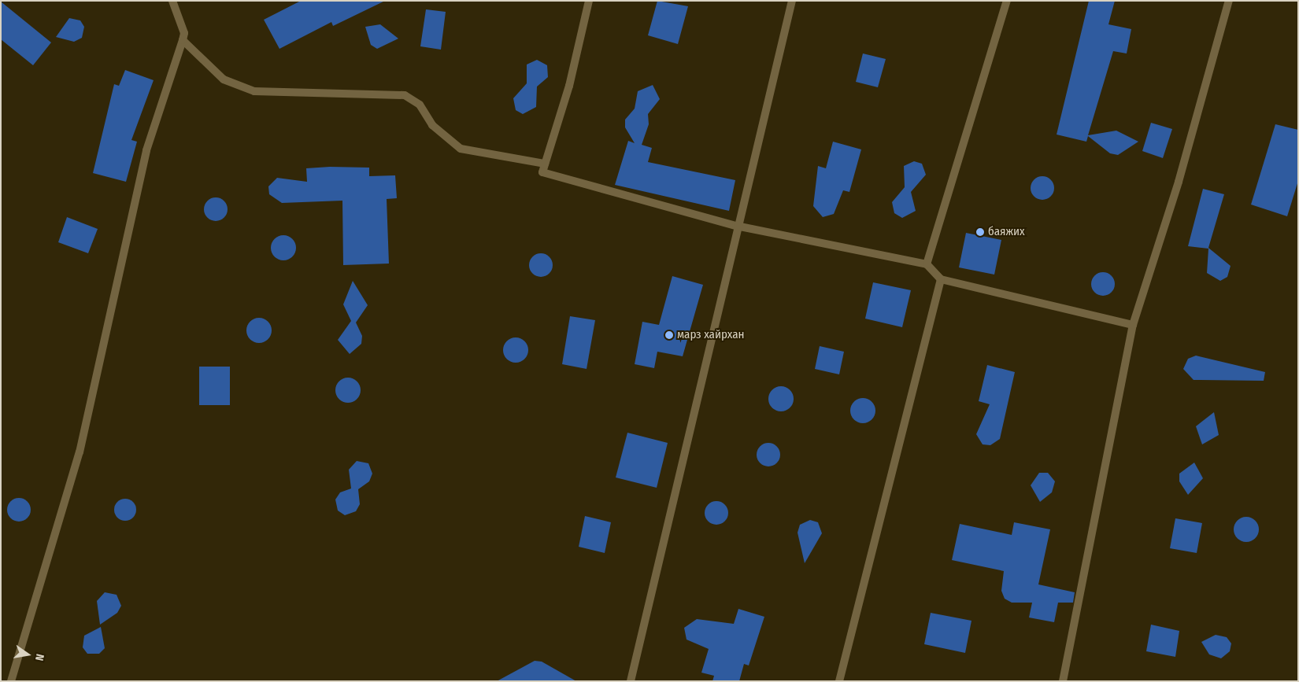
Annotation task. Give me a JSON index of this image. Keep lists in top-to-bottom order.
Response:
{
  "places": ["баяжих", "марз хайрхан"],
  "north": "right"
}
